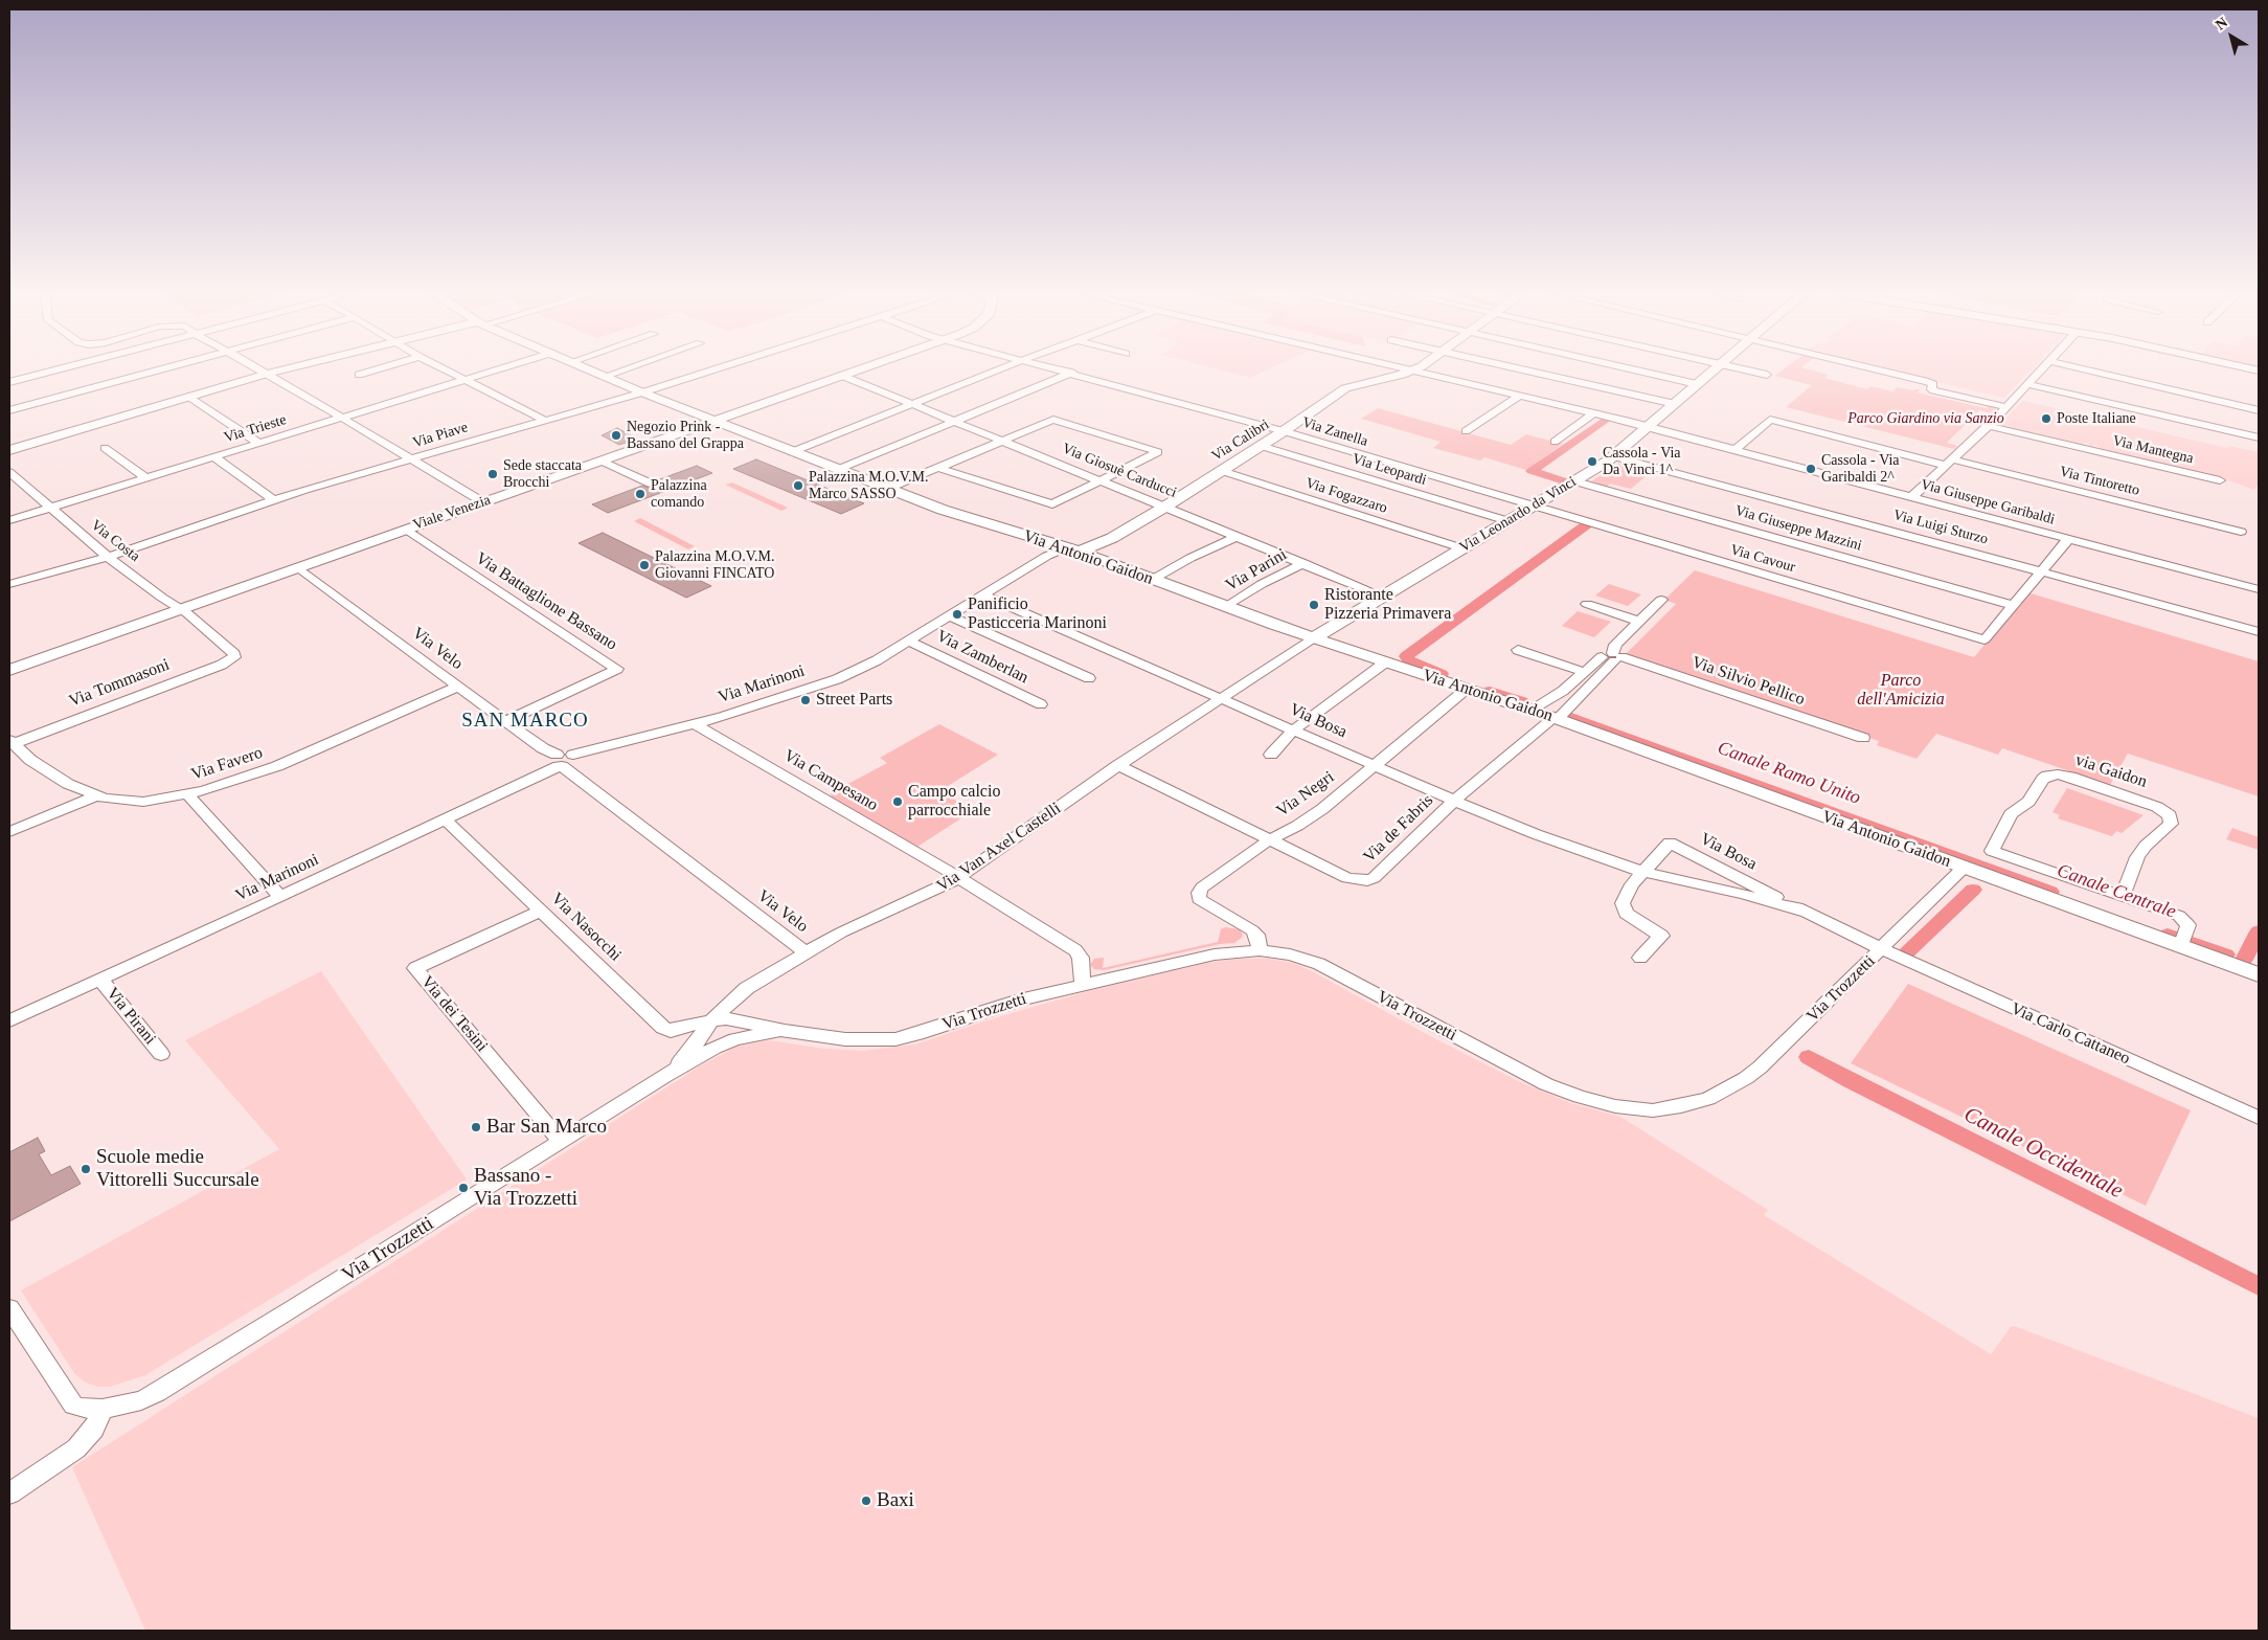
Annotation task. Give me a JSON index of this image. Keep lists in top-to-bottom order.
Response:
{
  "streets": {
    "main road": ["Viale Venezia"],
    "street": [
      "Via Trieste",
      "Via Zanella",
      "Via Piave",
      "Via Calibri",
      "Via Mantegna",
      "Via Leopardi",
      "Via Giosuè Carducci",
      "Via Tintoretto",
      "Via Fogazzaro",
      "Via Giuseppe Garibaldi",
      "Via Leonardo da Vinci",
      "Via Luigi Sturzo",
      "Via Giuseppe Mazzini",
      "Via Costa",
      "Via Antonio Gaidon",
      "Via Cavour",
      "Via Parini",
      "Via Battaglione Bassano",
      "Via Velo",
      "Via Zamberlan",
      "Via Silvio Pellico",
      "Via Tommasoni",
      "Via Marinoni",
      "Via Bosa",
      "Via Favero",
      "via Gaidon",
      "Via Campesano",
      "Via Negri",
      "Via de Fabris",
      "Via Van Axel Castelli",
      "Via Nasocchi",
      "Via Trozzetti",
      "Via dei Tesini",
      "Via Pirani",
      "Via Carlo Cattaneo"
    ]
  },
  "crossings": [
    ["Via Trieste", "Via Costa"],
    ["Via Zanella", "Via Calibri"],
    ["Via Zanella", "Via Leonardo da Vinci"],
    ["Via Zanella", "Via Cavour"],
    ["Via Piave", "Via Costa"],
    ["Via Piave", "Via Antonio Gaidon"],
    ["Via Calibri", "Via Leopardi"],
    ["Via Calibri", "Via Giosuè Carducci"],
    ["Via Calibri", "Via Fogazzaro"],
    ["Via Calibri", "Via Giuseppe Garibaldi"],
    ["Via Calibri", "Via Antonio Gaidon"],
    ["Via Calibri", "Via Marinoni"],
    ["Via Leopardi", "Via Leonardo da Vinci"],
    ["Via Giosuè Carducci", "Viale Venezia"],
    ["Via Giosuè Carducci", "Via Leonardo da Vinci"],
    ["Via Giosuè Carducci", "Via Parini"],
    ["Via Tintoretto", "Via Giuseppe Garibaldi"],
    ["Via Fogazzaro", "Via Leonardo da Vinci"],
    ["Via Giuseppe Garibaldi", "Via Leonardo da Vinci"],
    ["Viale Venezia", "Via Costa"],
    ["Viale Venezia", "Via Antonio Gaidon"],
    ["Viale Venezia", "Via Battaglione Bassano"],
    ["Viale Venezia", "Via Velo"],
    ["Via Leonardo da Vinci", "Via Luigi Sturzo"],
    ["Via Leonardo da Vinci", "Via Giuseppe Mazzini"],
    ["Via Leonardo da Vinci", "Via Antonio Gaidon"],
    ["Via Leonardo da Vinci", "Via Cavour"],
    ["Via Leonardo da Vinci", "Via Van Axel Castelli"],
    ["Via Giuseppe Mazzini", "Via Cavour"],
    ["Via Costa", "Via Tommasoni"],
    ["Via Antonio Gaidon", "Via Parini"],
    ["Via Antonio Gaidon", "Via Marinoni"],
    ["Via Antonio Gaidon", "via Gaidon"],
    ["Via Antonio Gaidon", "Via Negri"],
    ["Via Antonio Gaidon", "Via de Fabris"],
    ["Via Antonio Gaidon", "Via Van Axel Castelli"],
    ["Via Antonio Gaidon", "Via Trozzetti"],
    ["Via Battaglione Bassano", "Via Velo"],
    ["Via Velo", "Via Marinoni"],
    ["Via Velo", "Via Favero"],
    ["Via Velo", "Via Van Axel Castelli"],
    ["Via Zamberlan", "Via Marinoni"],
    ["Via Tommasoni", "Via Favero"],
    ["Via Marinoni", "Via Bosa"],
    ["Via Marinoni", "Via Campesano"],
    ["Via Marinoni", "Via Nasocchi"],
    ["Via Marinoni", "Via Pirani"],
    ["Via Bosa", "Via Negri"],
    ["Via Bosa", "Via de Fabris"],
    ["Via Bosa", "Via Van Axel Castelli"],
    ["Via Bosa", "Via Trozzetti"],
    ["Via Bosa", "Via Carlo Cattaneo"],
    ["Via Campesano", "Via Van Axel Castelli"],
    ["Via Campesano", "Via Trozzetti"],
    ["Via Negri", "Via de Fabris"],
    ["Via Negri", "Via Van Axel Castelli"],
    ["Via Van Axel Castelli", "Via Nasocchi"],
    ["Via Van Axel Castelli", "Via Trozzetti"],
    ["Via Nasocchi", "Via Trozzetti"],
    ["Via Nasocchi", "Via dei Tesini"],
    ["Via Trozzetti", "Via dei Tesini"],
    ["Via Trozzetti", "Via Carlo Cattaneo"]
  ],
  "districts": ["SAN MARCO"],
  "water": ["Canale Ramo Unito", "Canale Centrale", "Canale Occidentale"],
  "parks": ["Parco Giardino via Sanzio", "Parco dell'Amicizia"],
  "places": [
    "Poste Italiane",
    "Negozio Prink - Bassano del Grappa",
    "Cassola - Via Da Vinci 1^",
    "Cassola - Via Garibaldi 2^",
    "Sede staccata Brocchi",
    "Palazzina M.O.V.M. Marco SASSO",
    "Palazzina comando",
    "Palazzina M.O.V.M. Giovanni FINCATO",
    "Ristorante Pizzeria Primavera",
    "Panificio Pasticceria Marinoni",
    "Street Parts",
    "Campo calcio parrocchiale",
    "Bar San Marco",
    "Scuole medie Vittorelli Succursale",
    "Bassano - Via Trozzetti",
    "Baxi"
  ],
  "north": "top left"
}
